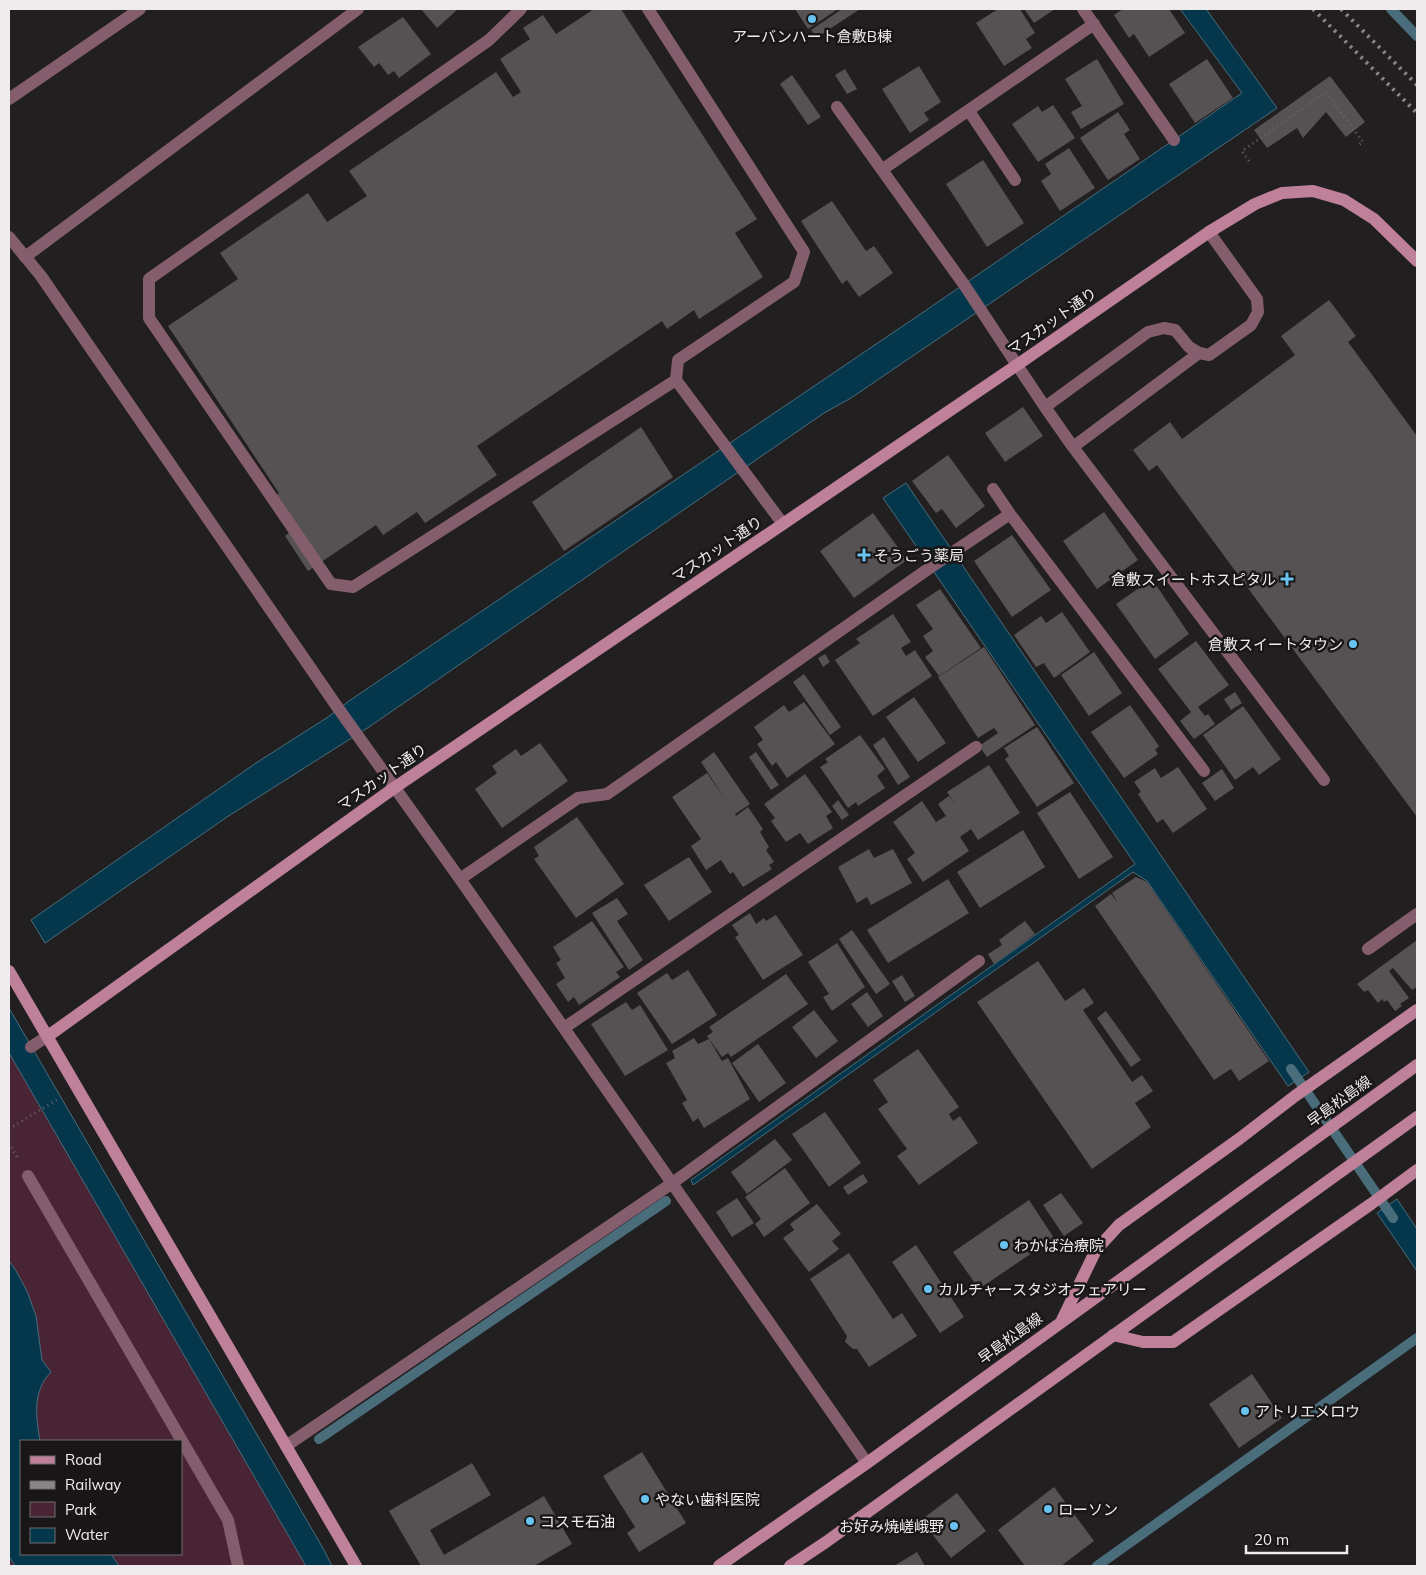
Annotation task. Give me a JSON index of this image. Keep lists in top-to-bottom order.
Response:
{
  "streets": {
    "main road": ["マスカット通り", "早島松島線"]
  },
  "places": {
    "other": [
      "アーバンハート倉敷B棟",
      "倉敷スイートタウン",
      "わかば治療院",
      "カルチャースタジオフェアリー",
      "アトリエメロウ",
      "やない歯科医院",
      "ローソン",
      "コスモ石油",
      "お好み焼嵯峨野"
    ],
    "health": ["そうごう薬局", "倉敷スイートホスピタル"]
  },
  "legend": [
    "Road",
    "Railway",
    "Park",
    "Water"
  ],
  "scale_bar": "20 m"
}
